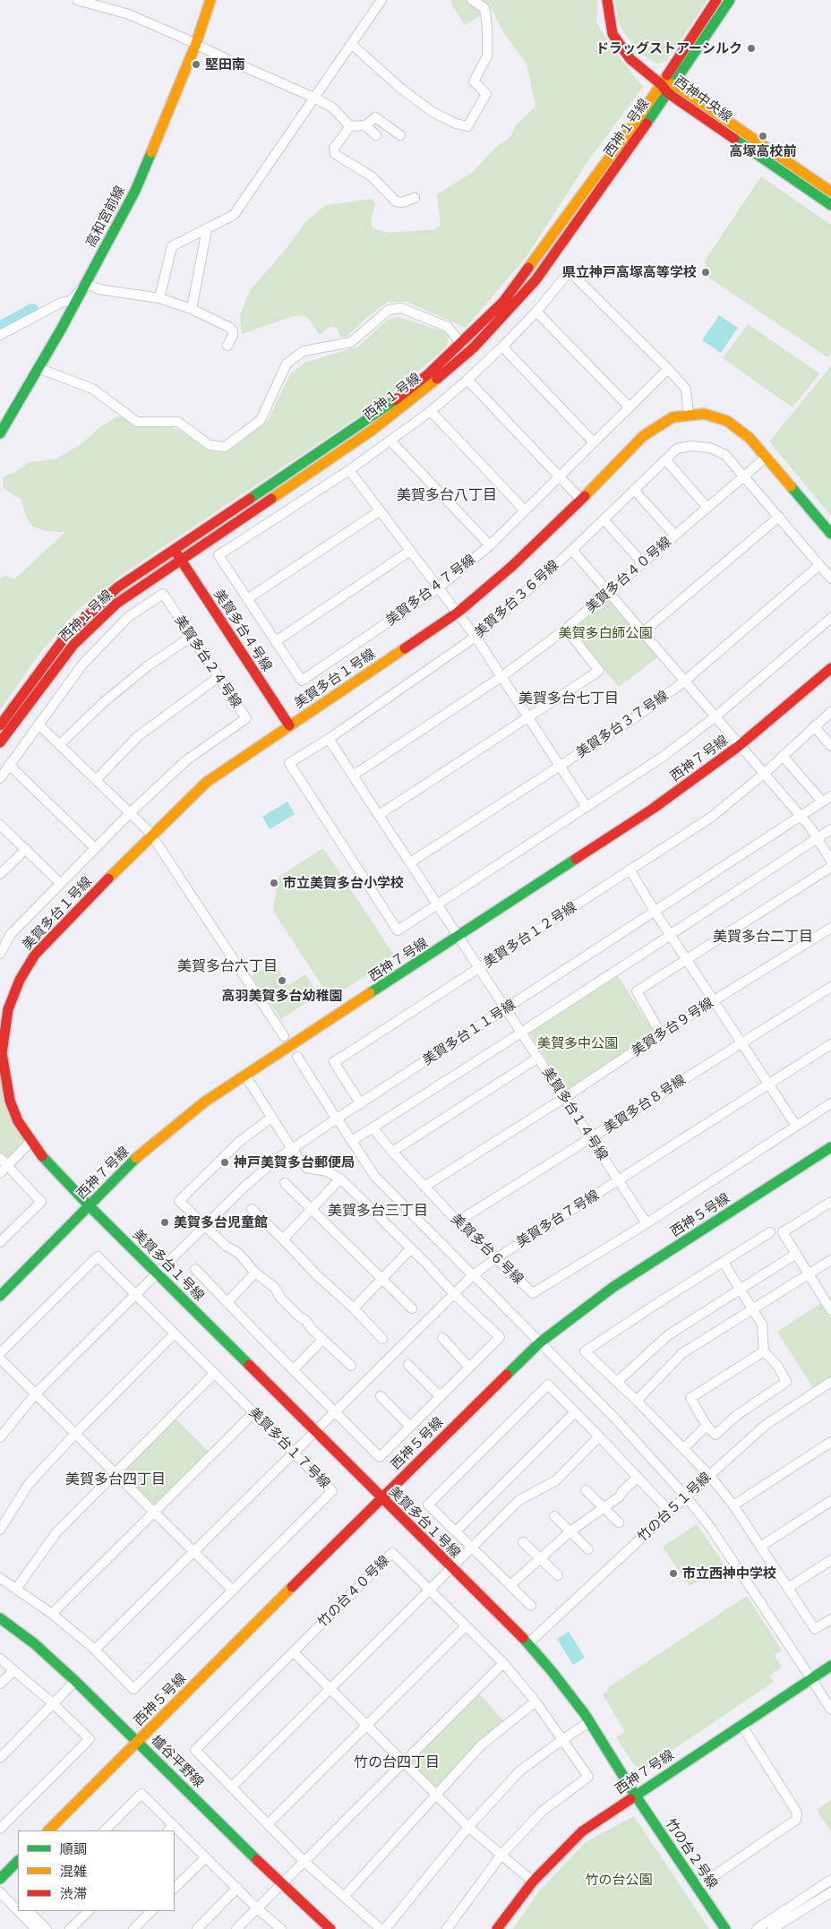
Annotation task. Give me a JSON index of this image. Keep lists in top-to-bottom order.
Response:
{
  "streets": {
    "street": [
      "西神中央線",
      "西神１号線",
      "高和宮前線",
      "美賀多台４０号線",
      "美賀多台４７号線",
      "美賀多台３６号線",
      "美賀多台４号線",
      "美賀多台２４号線",
      "美賀多台１号線",
      "美賀多台３７号線",
      "西神７号線",
      "美賀多台１２号線",
      "美賀多台９号線",
      "美賀多台１１号線",
      "美賀多台８号線",
      "美賀多台１４号線",
      "西神５号線",
      "美賀多台７号線",
      "美賀多台６号線",
      "美賀多台１７号線",
      "竹の台５１号線",
      "竹の台４０号線",
      "櫨谷平野線",
      "竹の台２号線"
    ]
  },
  "crossings": [
    ["西神中央線", "西神１号線"],
    ["西神１号線", "美賀多台４号線"],
    ["美賀多台４０号線", "美賀多台３６号線"],
    ["美賀多台４０号線", "美賀多台１号線"],
    ["美賀多台３６号線", "美賀多台３７号線"],
    ["美賀多台４号線", "美賀多台１号線"],
    ["美賀多台１号線", "西神７号線"],
    ["美賀多台１号線", "美賀多台１１号線"],
    ["美賀多台１号線", "西神５号線"],
    ["美賀多台１号線", "美賀多台７号線"],
    ["美賀多台１号線", "竹の台５１号線"],
    ["美賀多台１号線", "竹の台２号線"],
    ["西神７号線", "美賀多台１４号線"],
    ["西神７号線", "竹の台２号線"],
    ["美賀多台１２号線", "美賀多台１１号線"],
    ["美賀多台１２号線", "美賀多台１４号線"],
    ["美賀多台９号線", "美賀多台１４号線"],
    ["美賀多台９号線", "美賀多台６号線"],
    ["美賀多台１１号線", "美賀多台１４号線"],
    ["美賀多台１１号線", "美賀多台１７号線"],
    ["美賀多台８号線", "美賀多台１４号線"],
    ["美賀多台８号線", "美賀多台６号線"],
    ["美賀多台１４号線", "美賀多台７号線"],
    ["美賀多台１４号線", "美賀多台６号線"],
    ["西神５号線", "櫨谷平野線"],
    ["美賀多台７号線", "美賀多台６号線"],
    ["美賀多台７号線", "美賀多台１７号線"]
  ],
  "districts": [
    "美賀多台八丁目",
    "美賀多台七丁目",
    "美賀多台二丁目",
    "美賀多台六丁目",
    "美賀多台三丁目",
    "美賀多台四丁目",
    "竹の台四丁目"
  ],
  "parks": ["美賀多白師公園", "美賀多中公園", "竹の台公園"],
  "places": [
    "ドラッグストアーシルク",
    "堅田南",
    "高塚高校前",
    "県立神戸高塚高等学校",
    "市立美賀多台小学校",
    "高羽美賀多台幼稚園",
    "神戸美賀多台郵便局",
    "美賀多台児童館",
    "市立西神中学校"
  ],
  "legend": ["順調", "混雑", "渋滞"]
}
